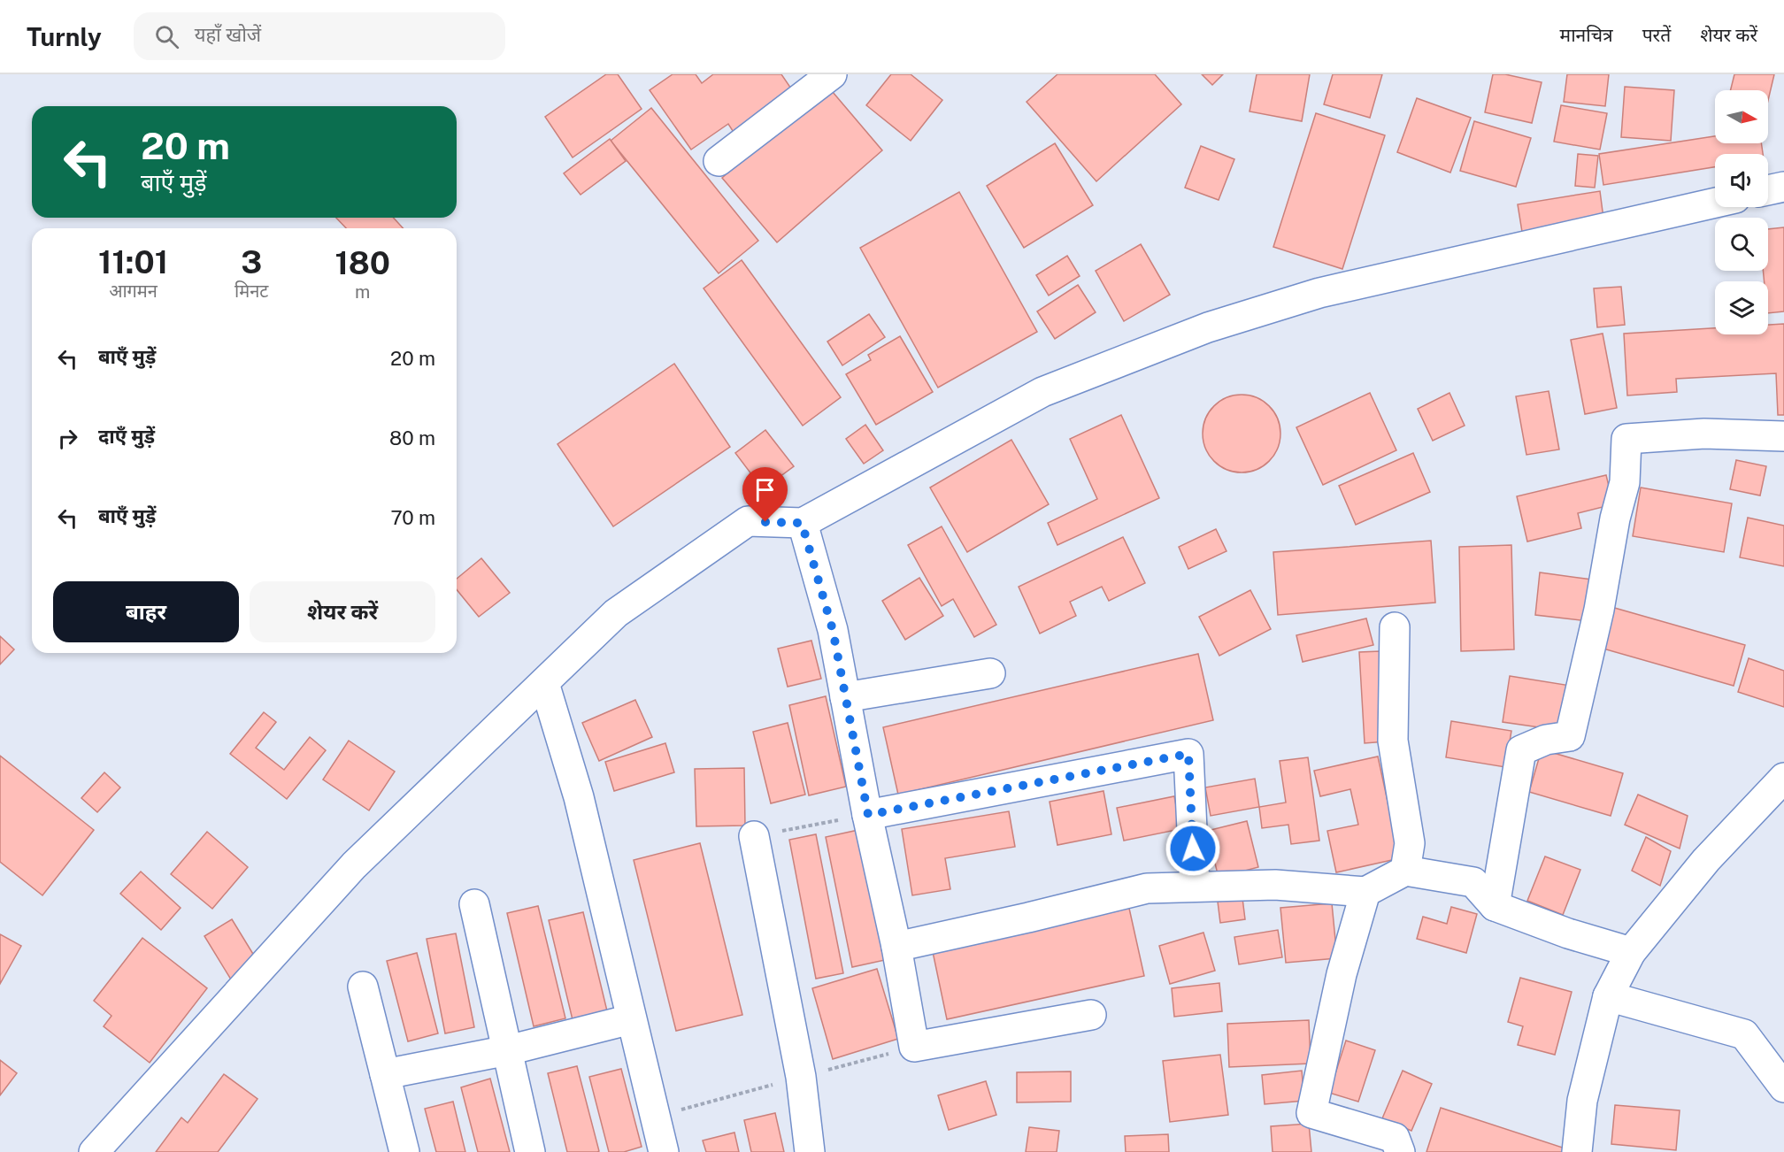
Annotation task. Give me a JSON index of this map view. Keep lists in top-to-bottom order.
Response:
{
  "north": "right",
  "page": {
    "header": "Turnly",
    "search": "यहाँ खोजें",
    "nav": ["मानचित्र", "परतें", "शेयर करें"],
    "turn": ["20 m", "बाएँ मुड़ें"],
    "eta": [
      "11:01",
      "आगमन",
      "3",
      "मिनट",
      "180",
      "m"
    ],
    "list": [
      {
        "name": "बाएँ मुड़ें",
        "value": "20 m"
      },
      {
        "name": "दाएँ मुड़ें",
        "value": "80 m"
      },
      {
        "name": "बाएँ मुड़ें",
        "value": "70 m"
      }
    ],
    "buttons": ["बाहर", "शेयर करें"]
  }
}
